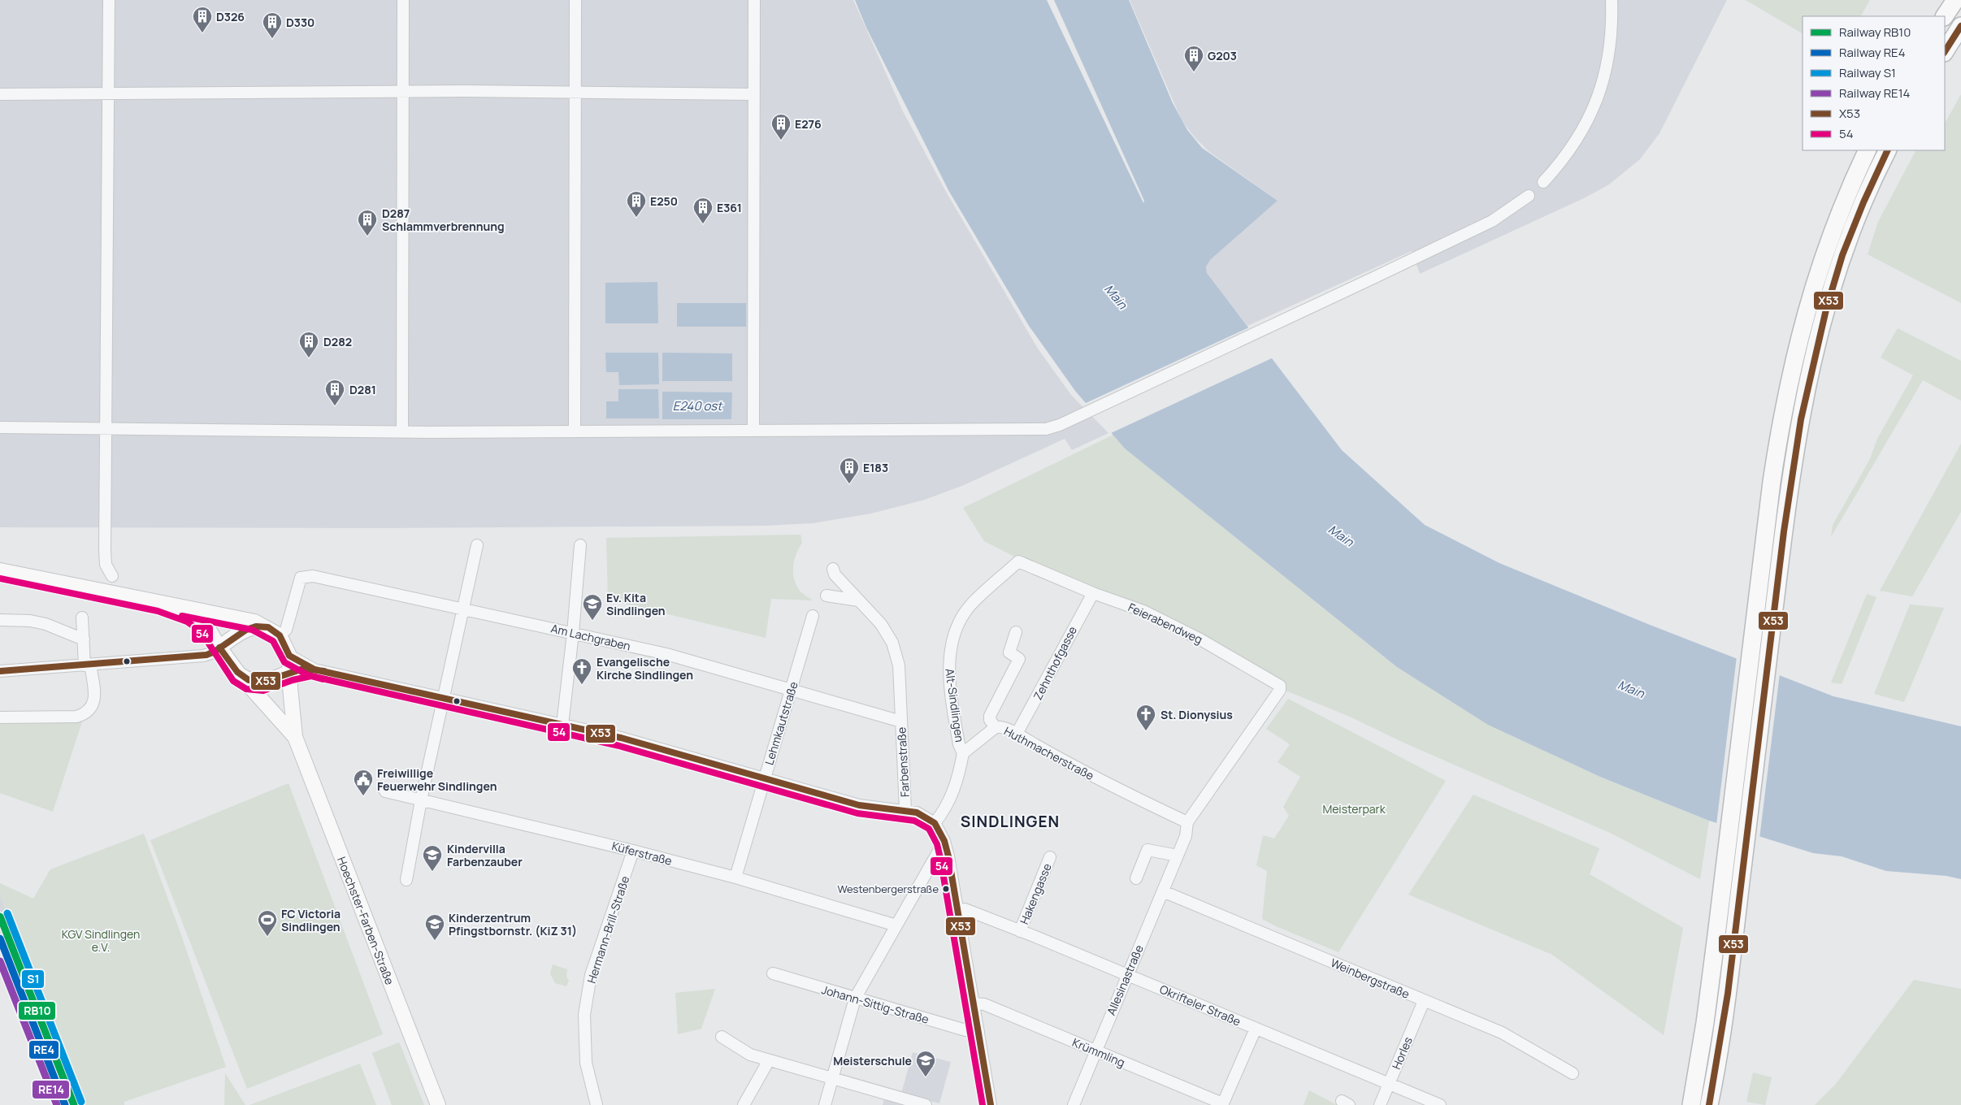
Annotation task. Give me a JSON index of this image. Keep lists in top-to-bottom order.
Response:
{
  "streets": {
    "main road": ["Hoechster-Farben-Straße"],
    "street": [
      "Feierabendweg",
      "Am Lachgraben",
      "Zehnthofgasse",
      "Alt-Sindlingen",
      "Lehmkautstraße",
      "Huthmacherstraße",
      "Farbenstraße",
      "Küferstraße",
      "Hakengasse",
      "Hermann-Brill-Straße",
      "Weinbergstraße",
      "Allesinastraße",
      "Johann-Sittig-Straße",
      "Okrifteler Straße",
      "Krümmling",
      "Horles"
    ]
  },
  "crossings": [
    ["Feierabendweg", "Zehnthofgasse"],
    ["Feierabendweg", "Alt-Sindlingen"],
    ["Feierabendweg", "Allesinastraße"],
    ["Am Lachgraben", "Lehmkautstraße"],
    ["Am Lachgraben", "Farbenstraße"],
    ["Am Lachgraben", "Hoechster-Farben-Straße"],
    ["Zehnthofgasse", "Huthmacherstraße"],
    ["Alt-Sindlingen", "Huthmacherstraße"],
    ["Lehmkautstraße", "Küferstraße"],
    ["Huthmacherstraße", "Allesinastraße"],
    ["Küferstraße", "Hermann-Brill-Straße"],
    ["Hakengasse", "Okrifteler Straße"],
    ["Weinbergstraße", "Allesinastraße"],
    ["Weinbergstraße", "Horles"],
    ["Allesinastraße", "Okrifteler Straße"],
    ["Allesinastraße", "Krümmling"],
    ["Okrifteler Straße", "Horles"]
  ],
  "districts": ["SINDLINGEN"],
  "water": ["Main", "E240 ost"],
  "parks": ["Meisterpark", "KGV Sindlingen e.V."],
  "places": {
    "building": [
      "D326",
      "D330",
      "G203",
      "E276",
      "E250",
      "E361",
      "D287 Schlammverbrennung",
      "D282",
      "D281",
      "E183"
    ],
    "school or university": [
      "Ev. Kita Sindlingen",
      "Kindervilla Farbenzauber",
      "Kinderzentrum Pfingstbornstr. (KiZ 31)",
      "Meisterschule"
    ],
    "church": ["Evangelische Kirche Sindlingen", "St. Dionysius"],
    "public building": ["Freiwillige Feuerwehr Sindlingen"],
    "other": ["Westenbergerstraße"],
    "sports": ["FC Victoria Sindlingen"]
  },
  "lines": [
    "transit line X53",
    "transit line 54",
    "rail line S1",
    "rail line RB10",
    "rail line RE4",
    "rail line RE14"
  ],
  "legend": [
    "Railway RB10",
    "Railway RE4",
    "Railway S1",
    "Railway RE14",
    "X53",
    "54"
  ]
}
